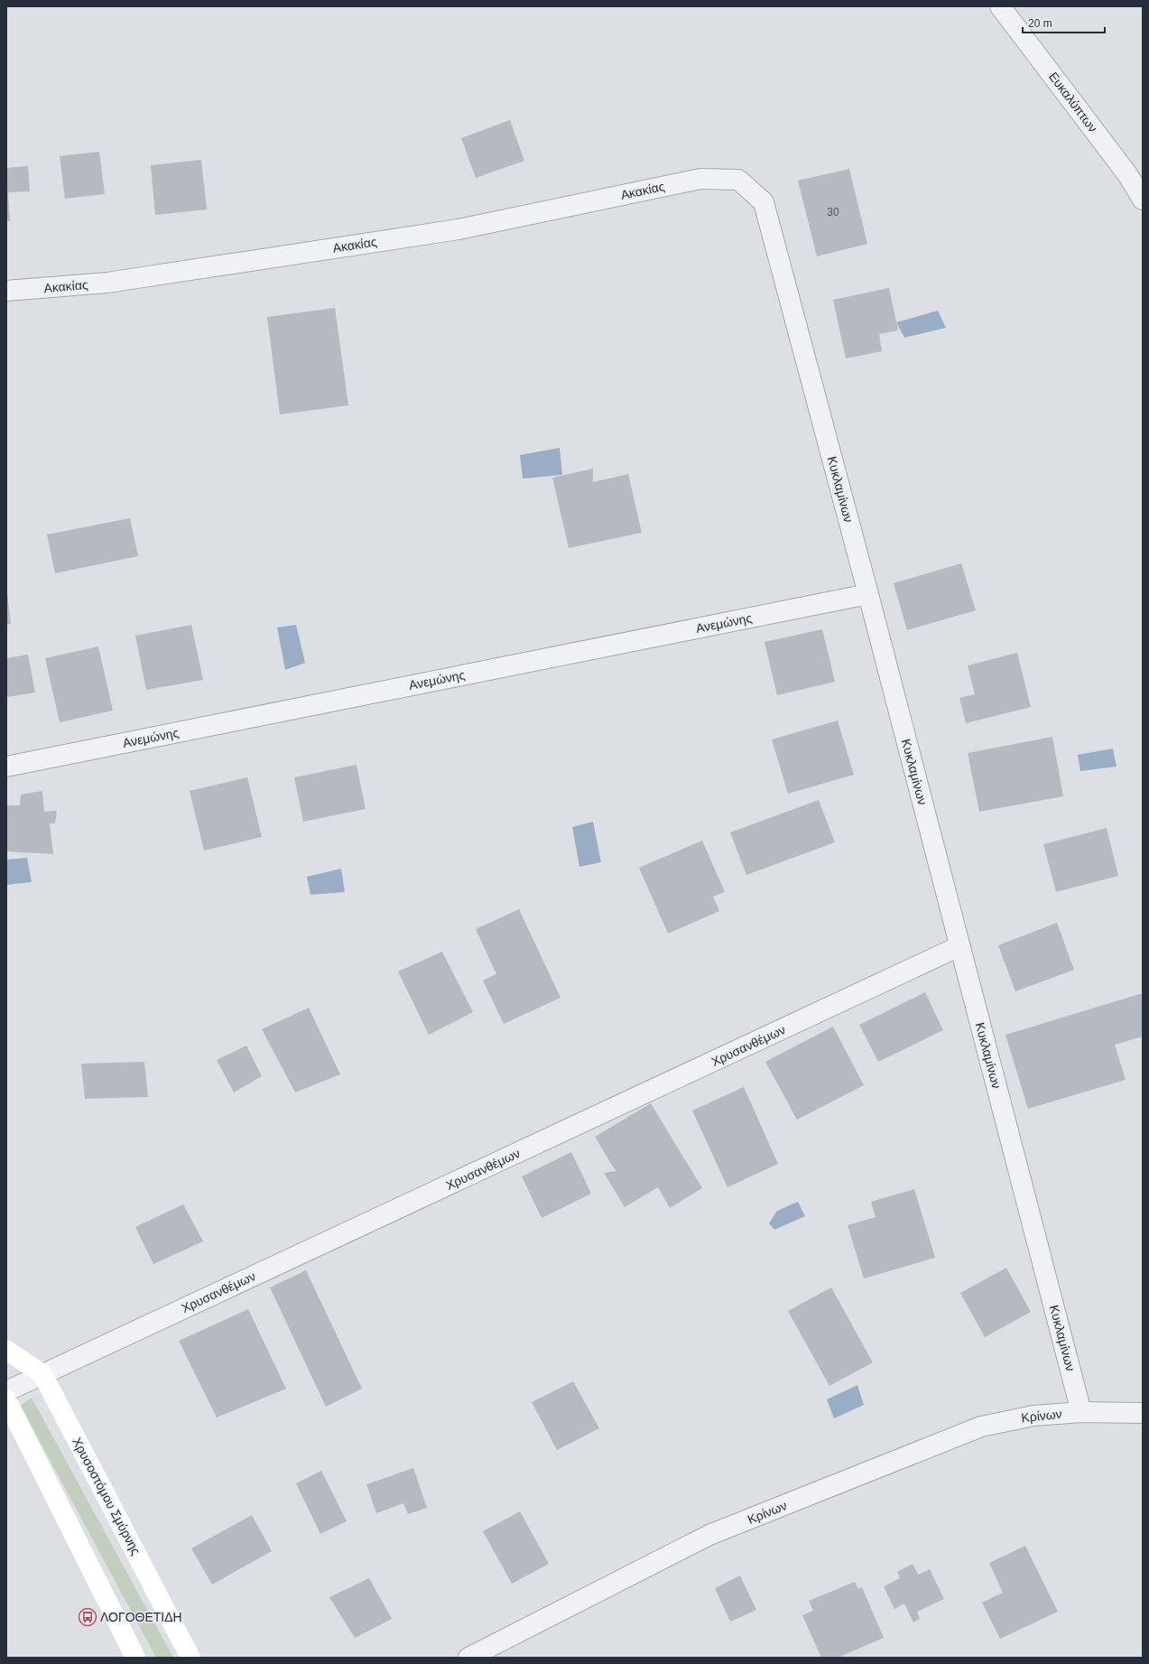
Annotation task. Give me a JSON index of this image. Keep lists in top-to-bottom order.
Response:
{
  "streets": {
    "street": [
      "Ευκαλύπτων",
      "Ακακίας",
      "Κυκλαμίνων",
      "Ανεμώνης",
      "Χρυσανθέμων",
      "Κρίνων",
      "Χρυσοστόμου Σμύρνης"
    ]
  },
  "crossings": [
    ["Ακακίας", "Κυκλαμίνων"],
    ["Κυκλαμίνων", "Ανεμώνης"],
    ["Κυκλαμίνων", "Χρυσανθέμων"],
    ["Κυκλαμίνων", "Κρίνων"],
    ["Χρυσανθέμων", "Χρυσοστόμου Σμύρνης"]
  ],
  "places": {
    "bus stop": ["ΛΟΓΟΘΕΤΙΔΗ"]
  },
  "house_numbers": ["30"],
  "scale_bar": "20 m"
}
